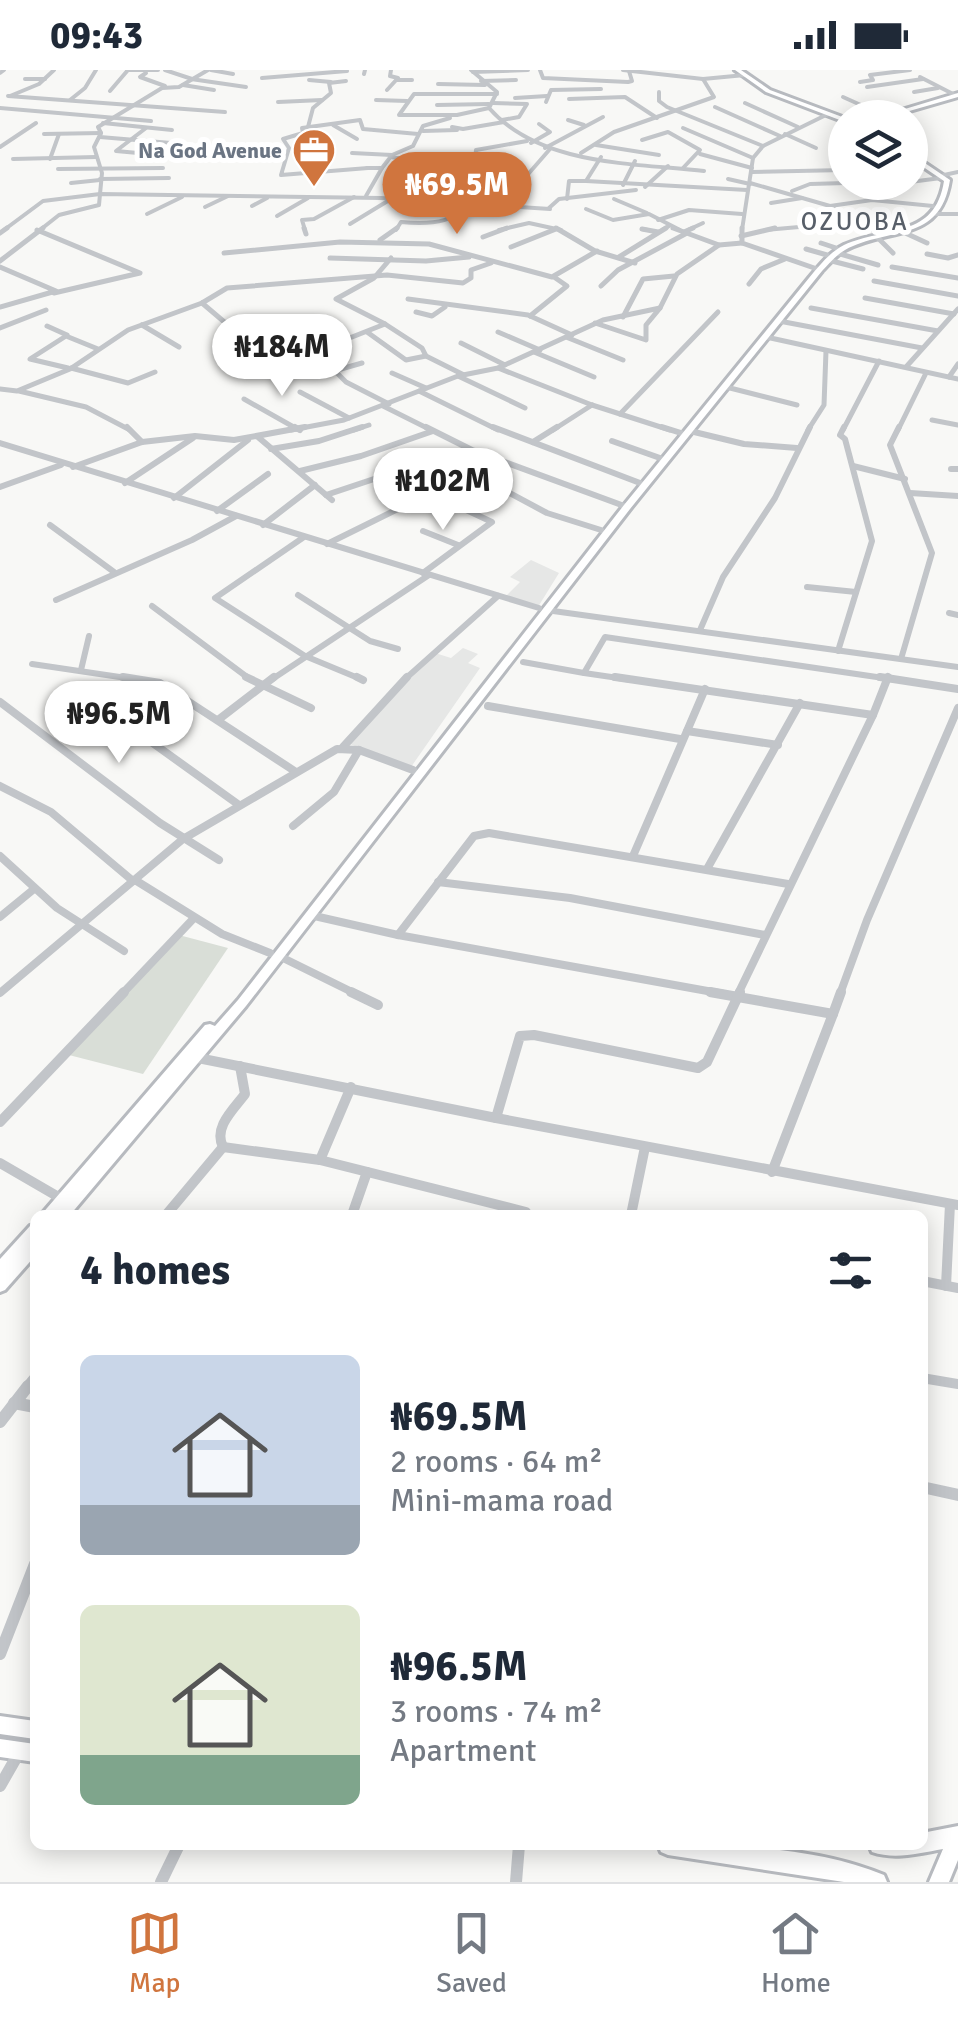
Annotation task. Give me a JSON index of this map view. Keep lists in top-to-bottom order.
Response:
{
  "districts": ["OZUOBA"],
  "places": {
    "office": ["Na God Avenue"]
  },
  "page": {
    "status": "09:43",
    "price": [
      "₦69.5M",
      "₦184M",
      "₦102M",
      "₦96.5M"
    ],
    "heading": "4 homes",
    "list": [
      {
        "name": "₦69.5M",
        "note": "2 rooms · 64 m² · Mini-mama road"
      },
      {
        "name": "₦96.5M",
        "note": "3 rooms · 74 m² · Apartment"
      }
    ],
    "tabs": ["Map", "Saved", "Home"]
  }
}
